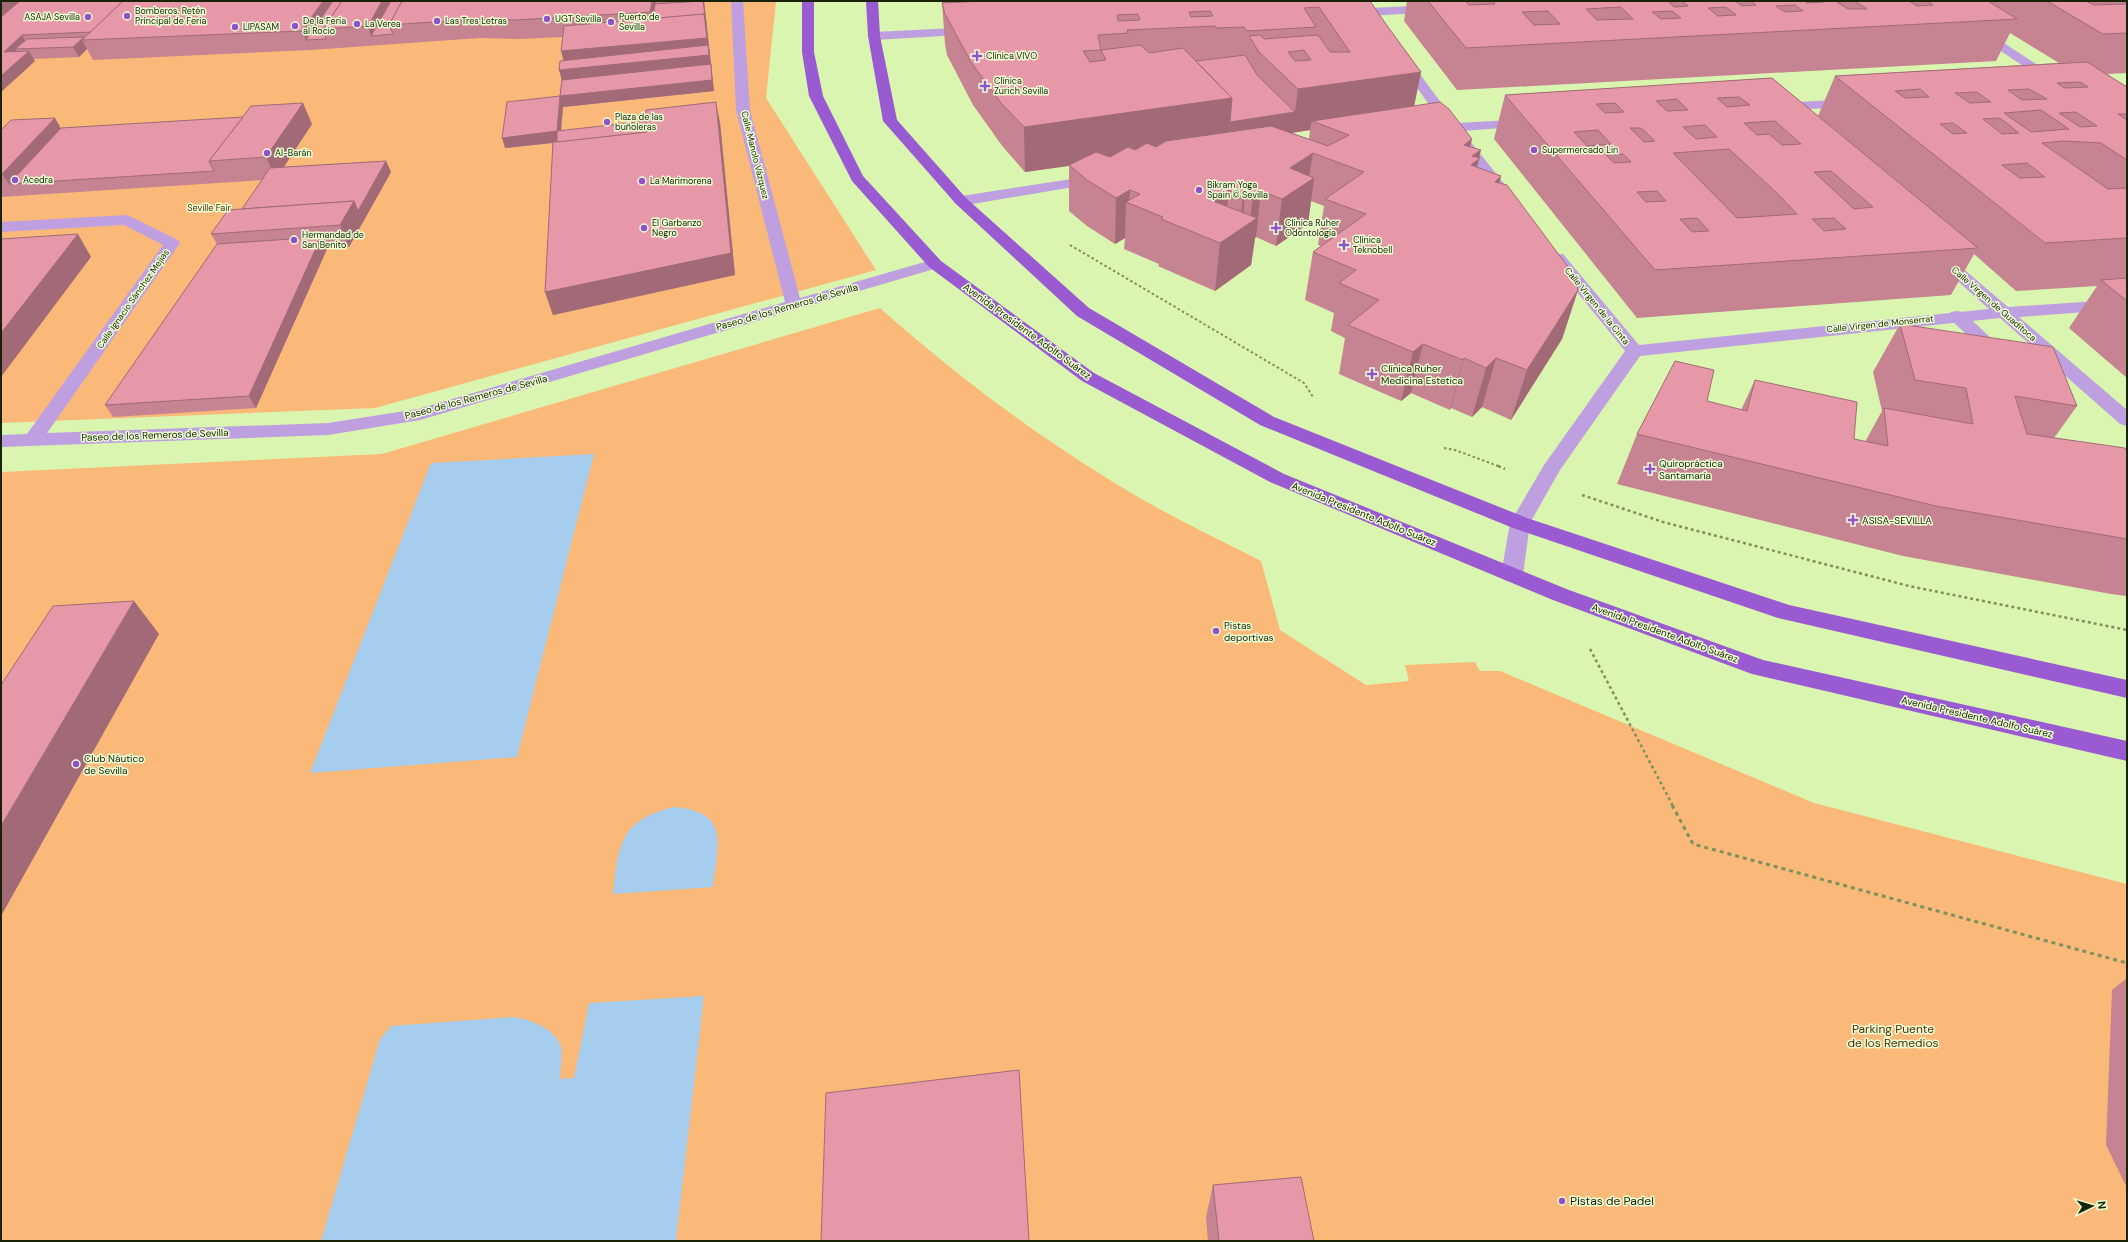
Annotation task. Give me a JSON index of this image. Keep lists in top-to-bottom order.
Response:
{
  "streets": {
    "main road": ["Avenida Presidente Adolfo Suárez"],
    "street": [
      "Calle Manolo Vázquez",
      "Calle Ignacio Sánchez Mejías",
      "Calle Virgen de Guaditoca",
      "Calle Virgen de la Cinta",
      "Paseo de los Remeros de Sevilla",
      "Calle Virgen de Monserrat"
    ]
  },
  "crossings": [
    ["Calle Manolo Vázquez", "Paseo de los Remeros de Sevilla"],
    ["Calle Ignacio Sánchez Mejías", "Paseo de los Remeros de Sevilla"],
    ["Calle Virgen de Guaditoca", "Calle Virgen de Monserrat"],
    ["Calle Virgen de la Cinta", "Calle Virgen de Monserrat"],
    ["Paseo de los Remeros de Sevilla", "Avenida Presidente Adolfo Suárez"]
  ],
  "parks": ["Seville Fair", "Parking Puente de los Remedios"],
  "places": {
    "other": [
      "Bomberos. Retén Principal de Feria",
      "ASAJA Sevilla",
      "UGT Sevilla",
      "Las Tres Letras",
      "Puerto de Sevilla",
      "La Verea",
      "De la Feria al Rocío",
      "LIPASAM",
      "Plaza de las buñoleras",
      "Supermercado Lin",
      "Al-Barán",
      "Acedra",
      "La Marimorena",
      "Bikram Yoga Spain © Sevilla",
      "El Garbanzo Negro",
      "Hermandad de San Benito",
      "Pistas deportivas",
      "Club Náutico de Sevilla",
      "Pistas de Padel"
    ],
    "health": [
      "Clínica VIVO",
      "Clínica Zurich Sevilla",
      "Clínica Ruher Odontología",
      "Clínica Teknobell",
      "Clínica Ruher Medicina Estetica",
      "Quiropráctica Santamaría",
      "ASISA-SEVILLA"
    ]
  },
  "north": "right"
}
